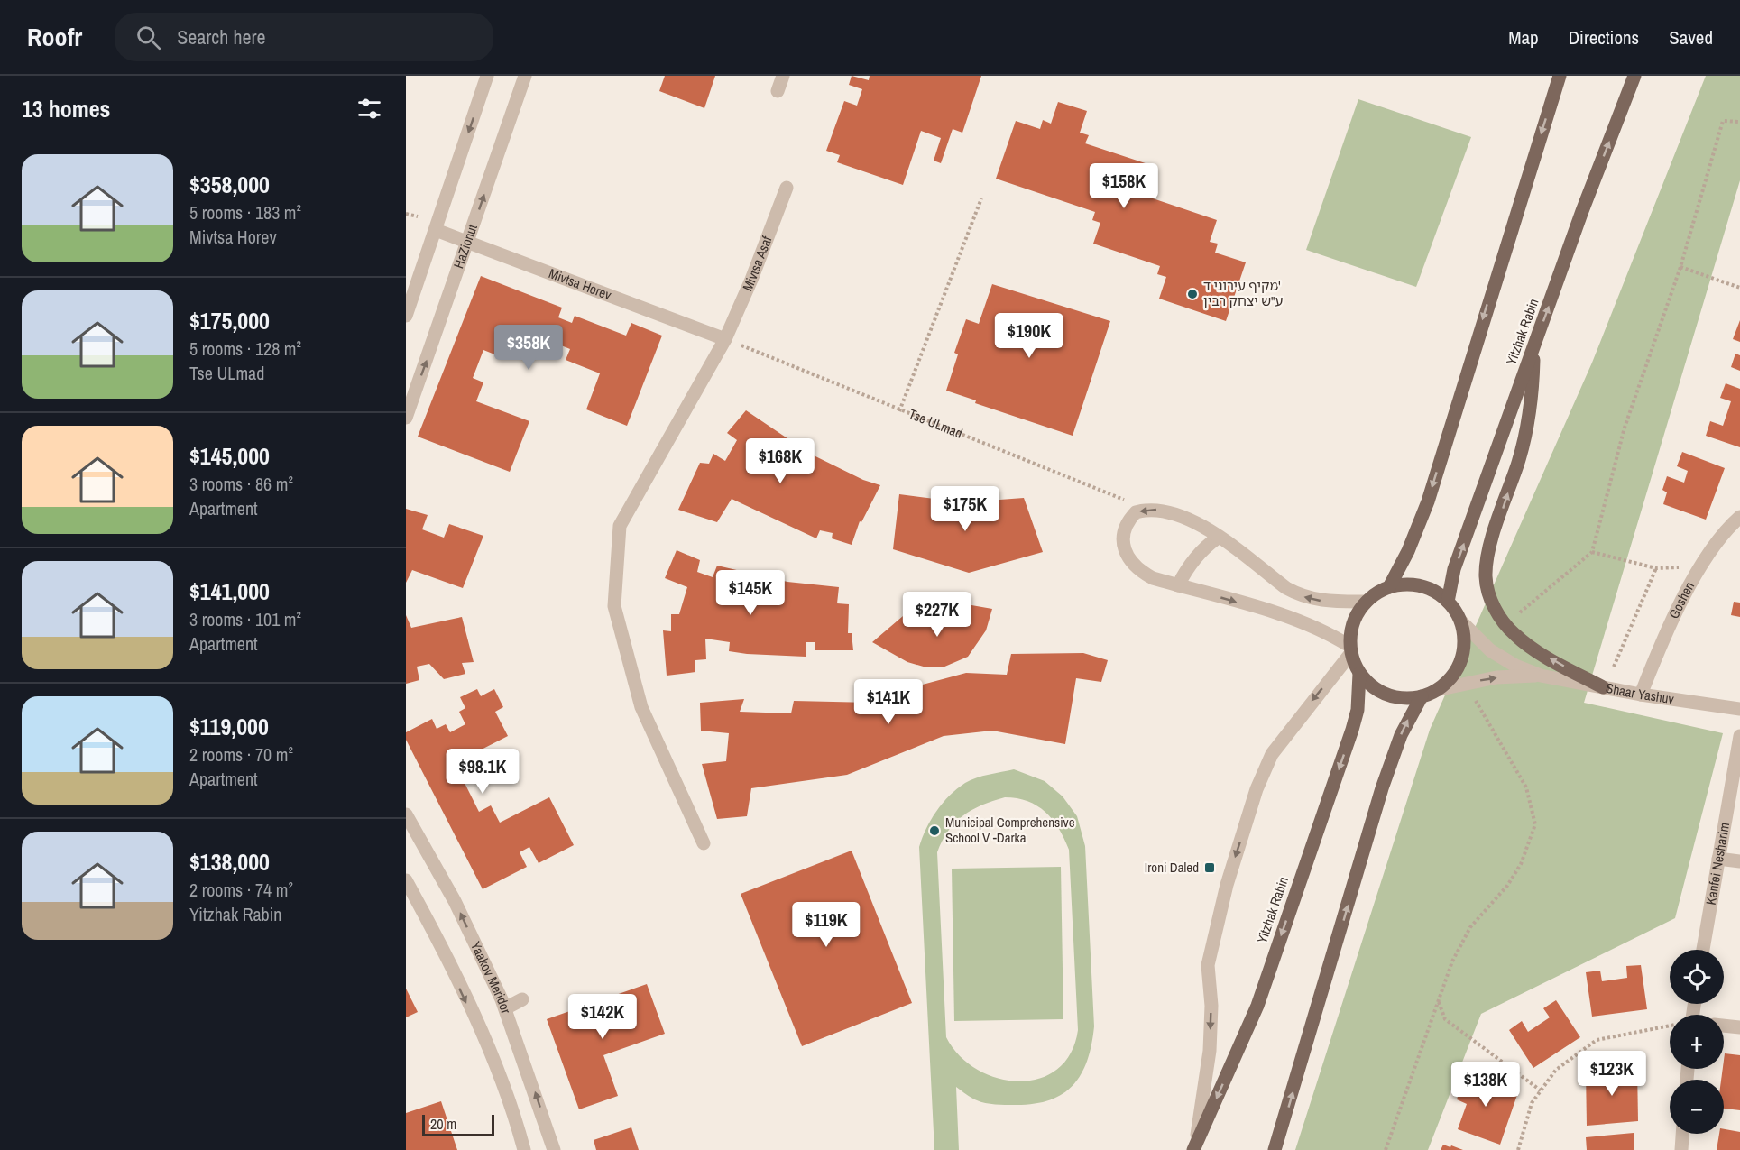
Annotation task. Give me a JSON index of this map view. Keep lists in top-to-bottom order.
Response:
{
  "streets": {
    "main road": ["Yitzhak Rabin"],
    "street": [
      "HaZionut",
      "Mivtsa Asaf",
      "Mivtsa Horev",
      "Goshen",
      "Shaar Yashuv",
      "Kanfei Nesharim",
      "Yaakov Meridor"
    ],
    "path": ["Tse ULmad"]
  },
  "crossings": [
    ["HaZionut", "Mivtsa Horev"],
    ["Mivtsa Asaf", "Mivtsa Horev"],
    ["Mivtsa Asaf", "Tse ULmad"],
    ["Mivtsa Horev", "Tse ULmad"],
    ["Yitzhak Rabin", "Shaar Yashuv"],
    ["Goshen", "Shaar Yashuv"]
  ],
  "places": {
    "other": ["מקיף עירוני ד' ע\"ש יצחק רבין", "Municipal Comprehensive School V -Darka"],
    "transit": ["Ironi Daled"]
  },
  "scale_bar": "20 m",
  "page": {
    "header": "Roofr",
    "search": "Search here",
    "nav": ["Map", "Directions", "Saved"],
    "heading": "13 homes",
    "list": [
      {
        "name": "$358,000",
        "note": "5 rooms · 183 m² · Mivtsa Horev"
      },
      {
        "name": "$175,000",
        "note": "5 rooms · 128 m² · Tse ULmad"
      },
      {
        "name": "$145,000",
        "note": "3 rooms · 86 m² · Apartment"
      },
      {
        "name": "$141,000",
        "note": "3 rooms · 101 m² · Apartment"
      },
      {
        "name": "$119,000",
        "note": "2 rooms · 70 m² · Apartment"
      },
      {
        "name": "$138,000",
        "note": "2 rooms · 74 m² · Yitzhak Rabin"
      }
    ],
    "price": [
      "$158K",
      "$190K",
      "$358K",
      "$168K",
      "$175K",
      "$145K",
      "$227K",
      "$141K",
      "$98.1K",
      "$119K",
      "$142K",
      "$123K",
      "$138K"
    ],
    "map_buttons": ["+", "−"],
    "scale": "20 m"
  }
}
